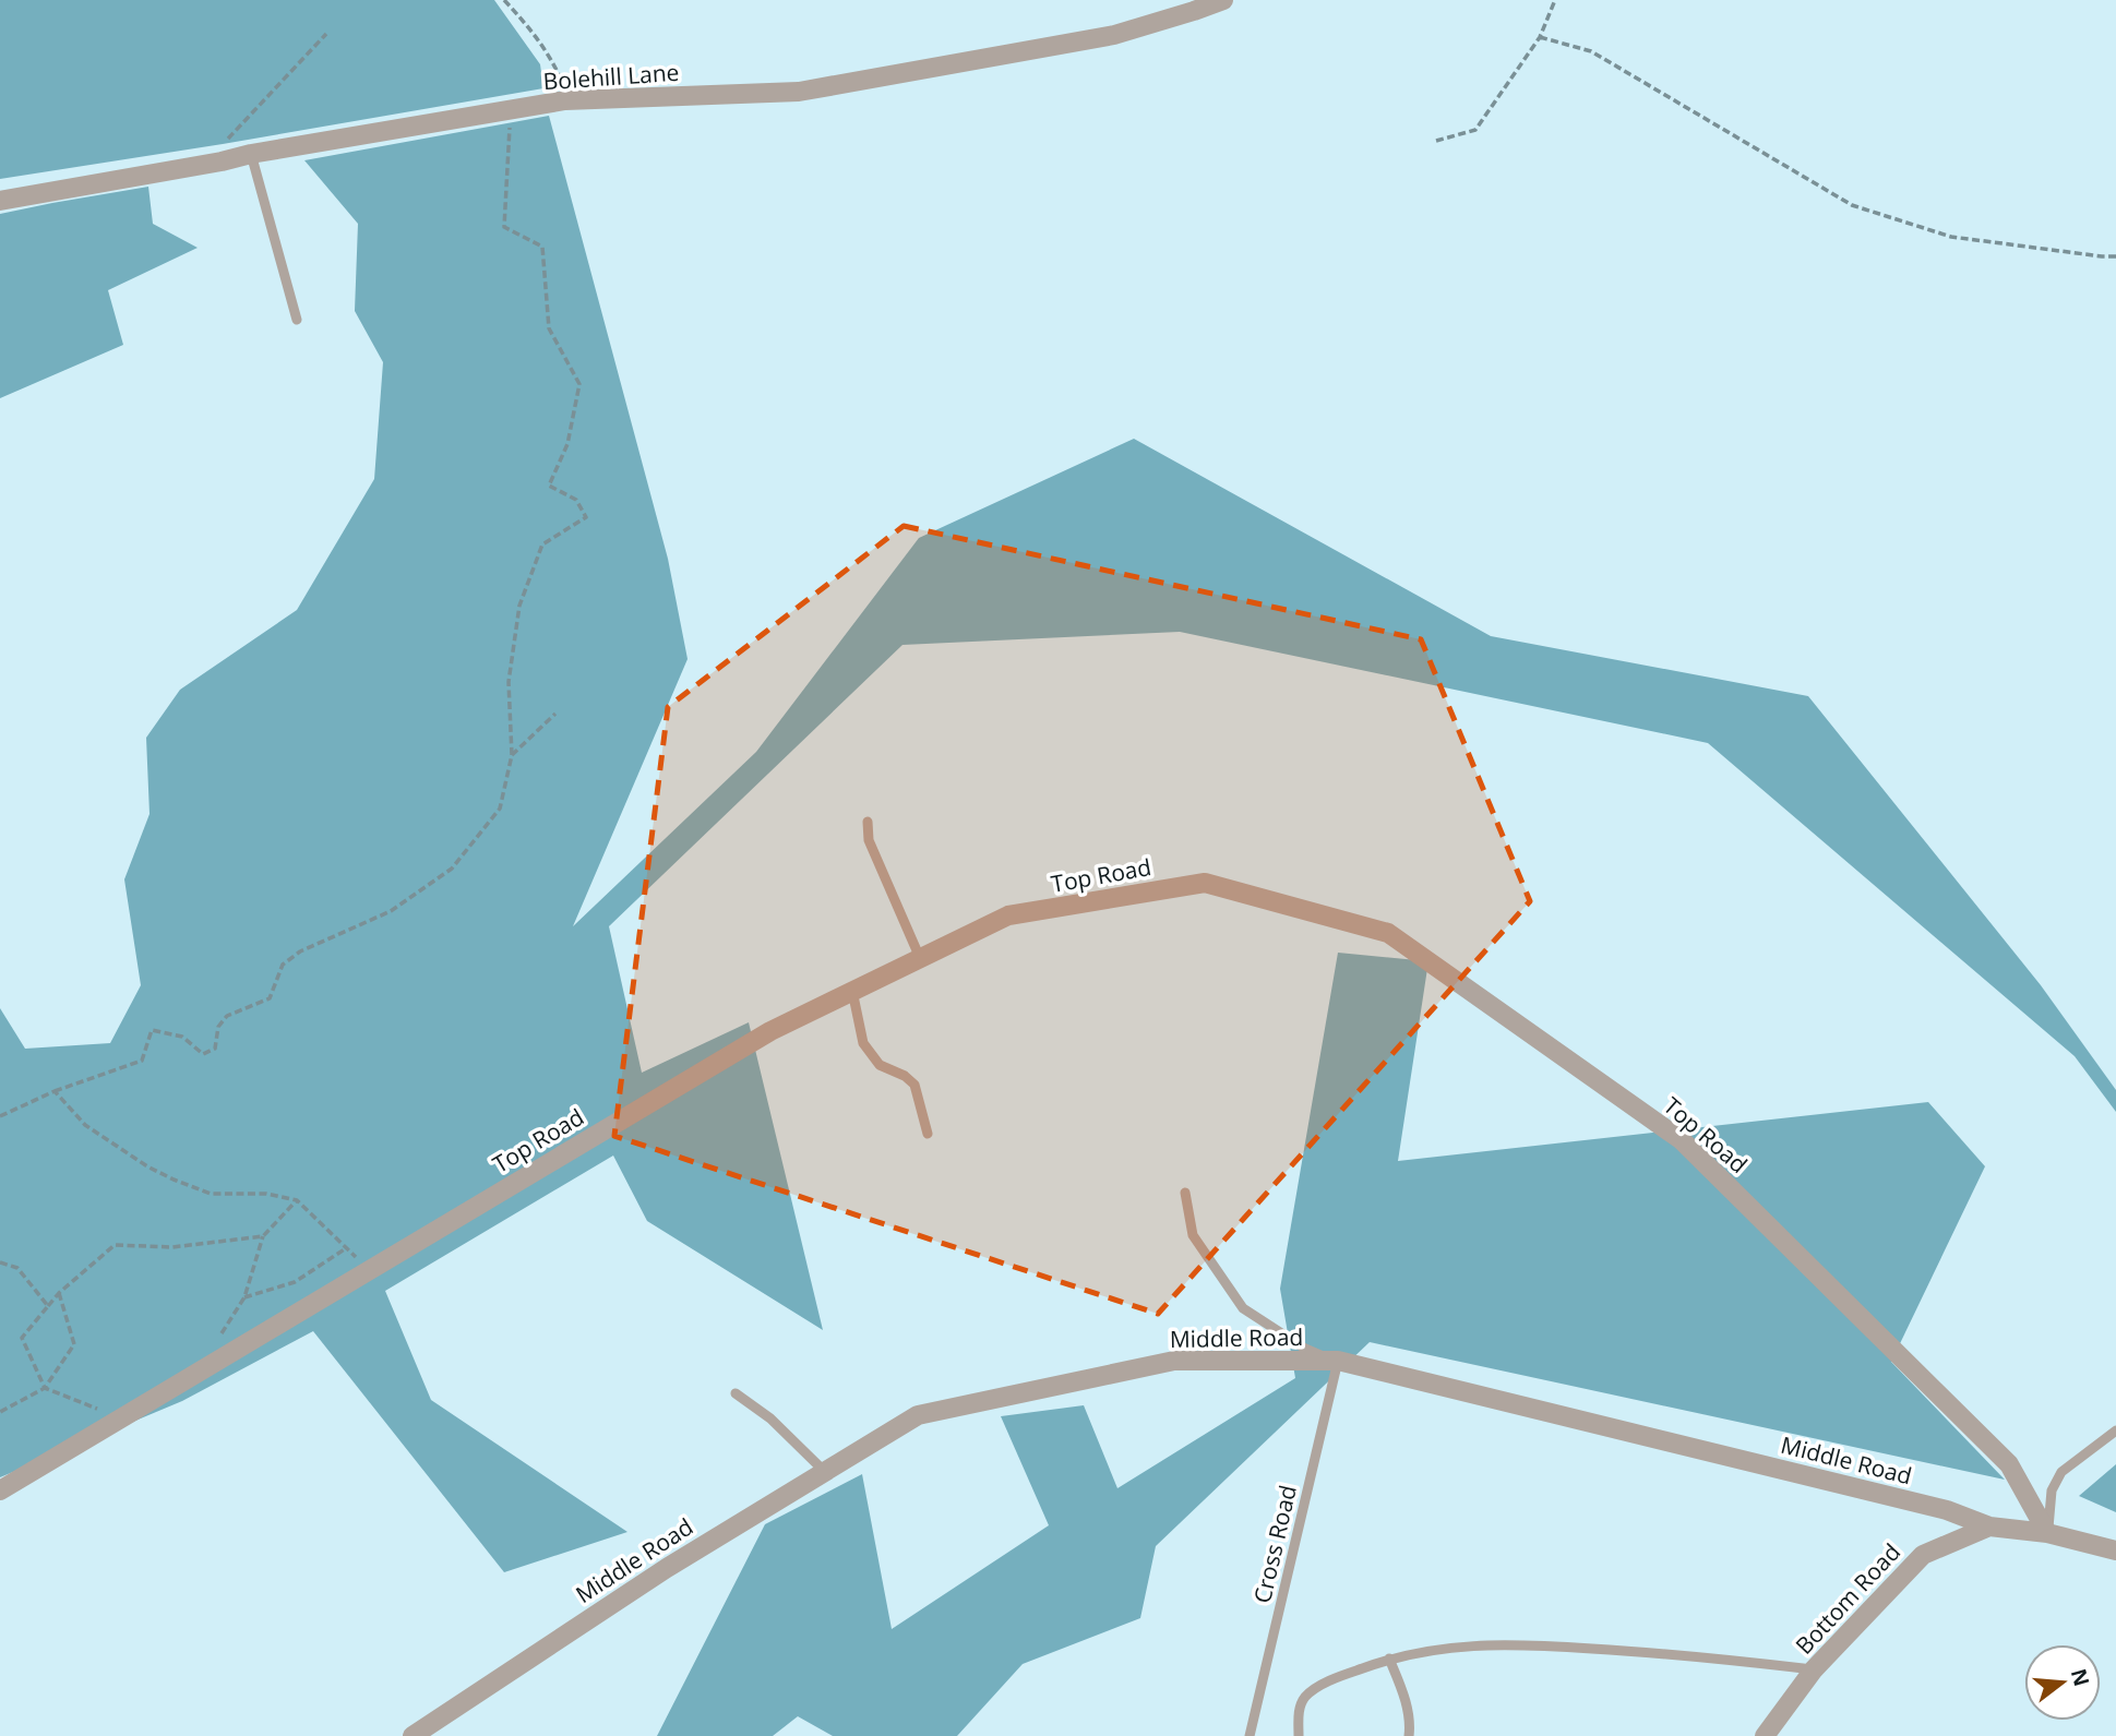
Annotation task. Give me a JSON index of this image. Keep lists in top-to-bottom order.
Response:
{
  "streets": {
    "street": [
      "Bolehill Lane",
      "Top Road",
      "Middle Road",
      "Bottom Road"
    ],
    "lane": ["Cross Road"]
  },
  "crossings": [
    ["Top Road", "Middle Road"],
    ["Middle Road", "Cross Road"],
    ["Middle Road", "Bottom Road"]
  ],
  "north": "right"
}
